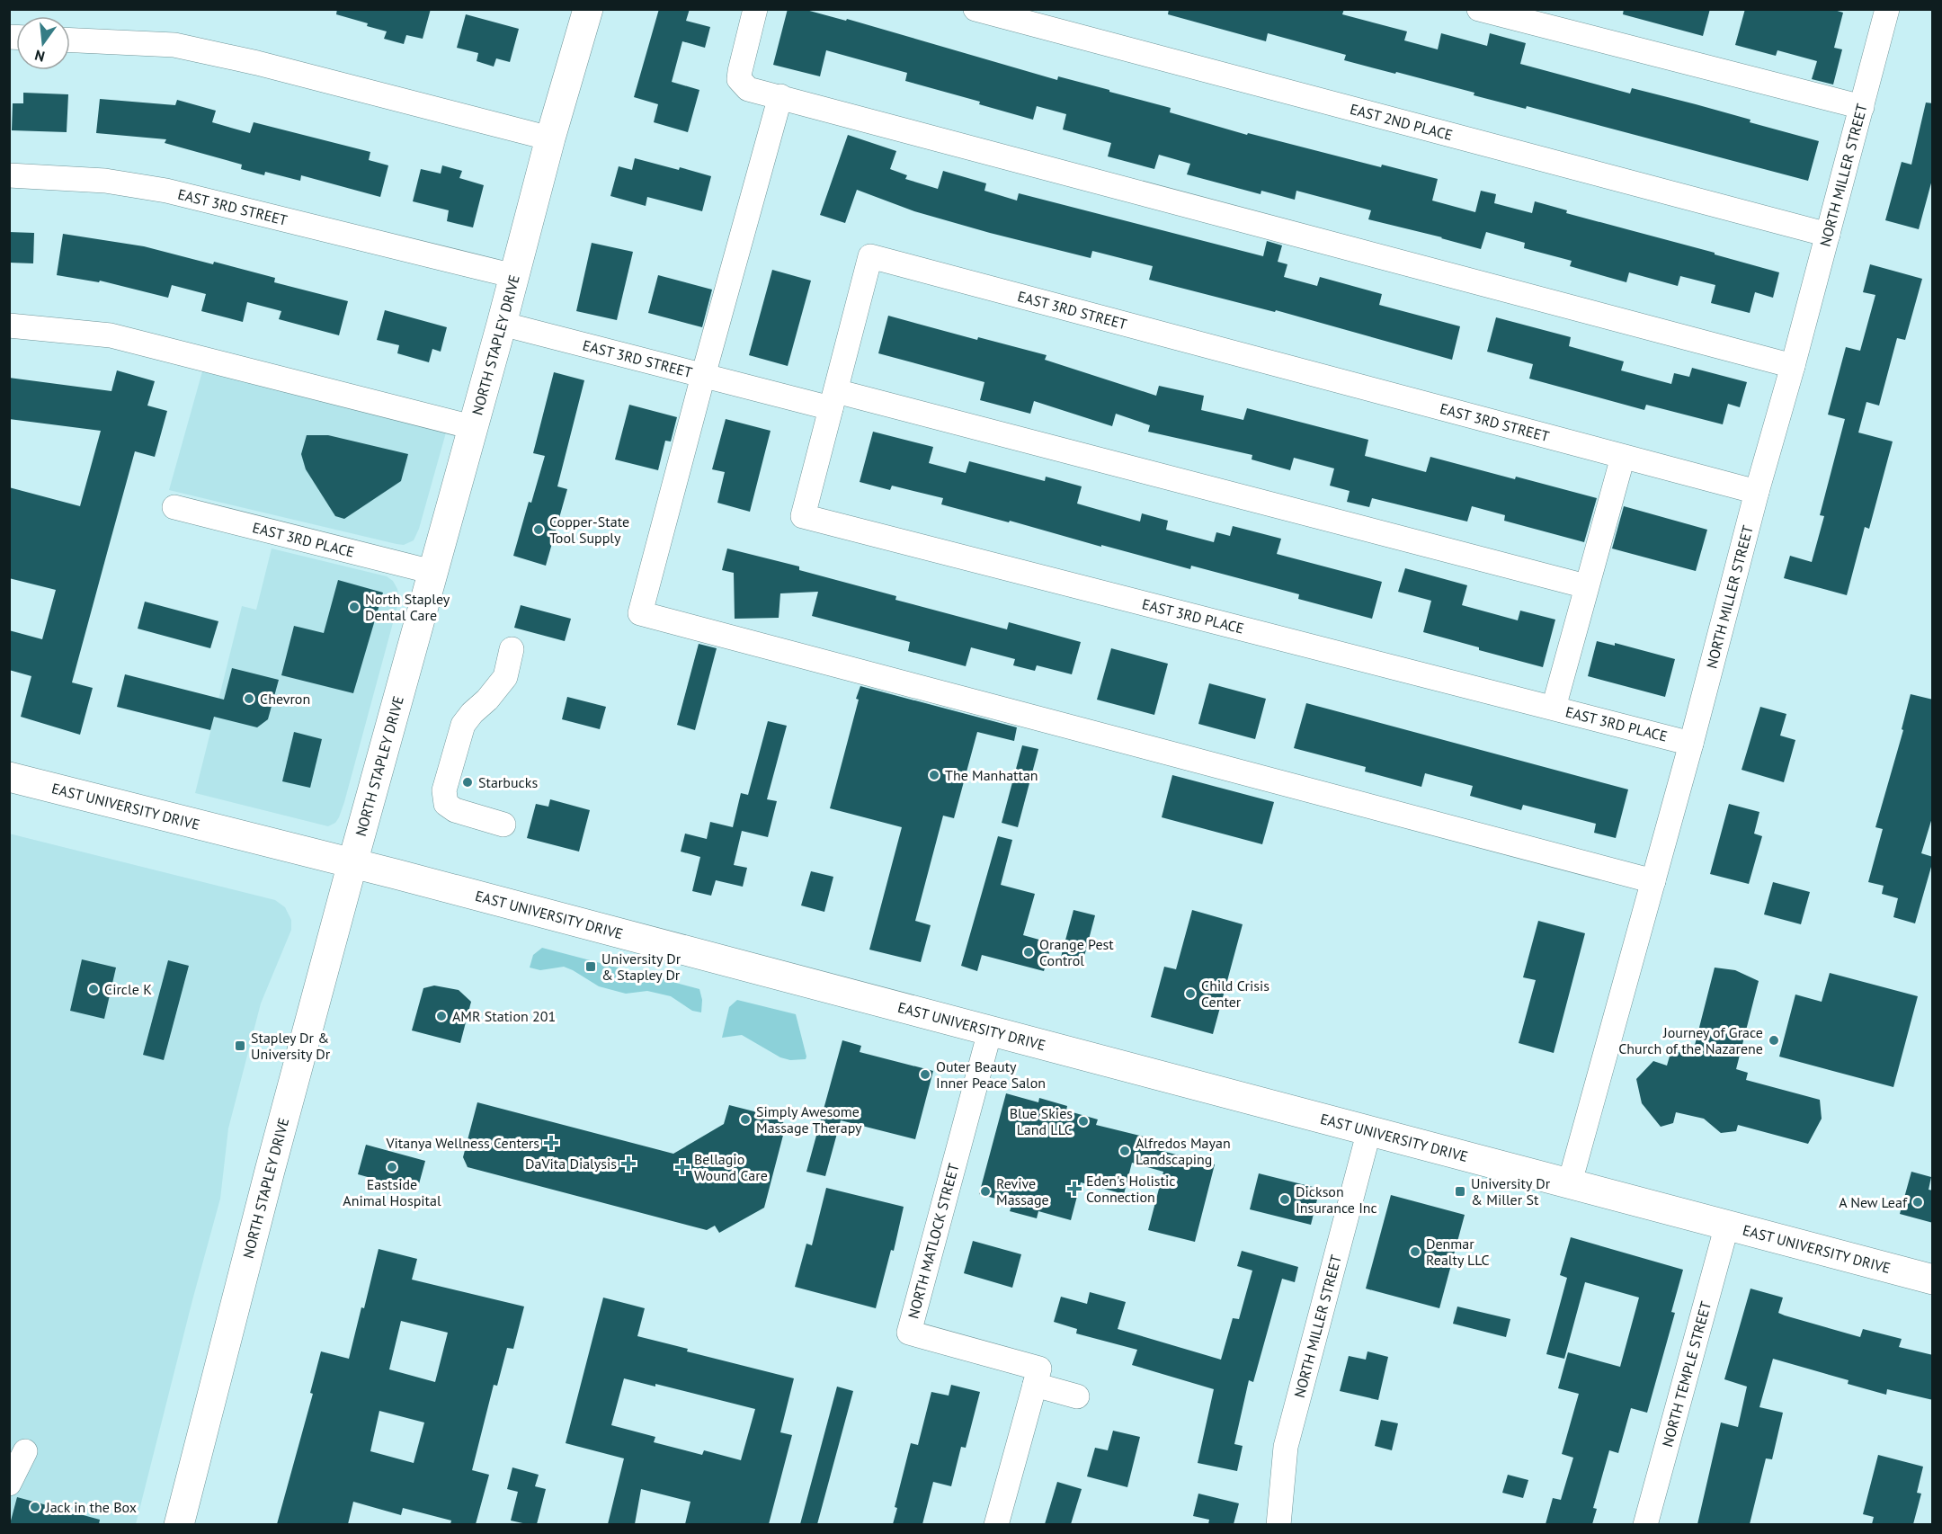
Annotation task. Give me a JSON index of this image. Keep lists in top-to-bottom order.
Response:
{
  "streets": {
    "main road": ["NORTH STAPLEY DRIVE", "EAST UNIVERSITY DRIVE"],
    "street": [
      "EAST 2ND PLACE",
      "NORTH MILLER STREET",
      "EAST 3RD STREET",
      "EAST 3RD PLACE",
      "NORTH MATLOCK STREET",
      "NORTH TEMPLE STREET"
    ]
  },
  "crossings": [
    ["EAST 2ND PLACE", "NORTH MILLER STREET"],
    ["NORTH MILLER STREET", "EAST 3RD STREET"],
    ["NORTH MILLER STREET", "EAST 3RD PLACE"],
    ["NORTH MILLER STREET", "EAST UNIVERSITY DRIVE"],
    ["EAST 3RD STREET", "NORTH STAPLEY DRIVE"],
    ["EAST 3RD STREET", "EAST 3RD PLACE"],
    ["NORTH STAPLEY DRIVE", "EAST 3RD PLACE"],
    ["NORTH STAPLEY DRIVE", "EAST UNIVERSITY DRIVE"],
    ["EAST UNIVERSITY DRIVE", "NORTH MATLOCK STREET"],
    ["EAST UNIVERSITY DRIVE", "NORTH TEMPLE STREET"]
  ],
  "places": {
    "other": [
      "Copper-State Tool Supply",
      "North Stapley Dental Care",
      "Chevron",
      "The Manhattan",
      "Starbucks",
      "Orange Pest Control",
      "Circle K",
      "Child Crisis Center",
      "AMR Station 201",
      "Journey of Grace Church of the Nazarene",
      "Outer Beauty Inner Peace Salon",
      "Simply Awesome Massage Therapy",
      "Blue Skies Land LLC",
      "Alfredos Mayan Landscaping",
      "Eastside Animal Hospital",
      "Revive Massage",
      "Dickson Insurance Inc",
      "A New Leaf",
      "Denmar Realty LLC",
      "Jack in the Box"
    ],
    "transit": ["University Dr & Stapley Dr", "Stapley Dr & University Dr", "University Dr & Miller St"],
    "health": [
      "Vitanya Wellness Centers",
      "DaVita Dialysis",
      "Bellagio Wound Care",
      "Eden's Holistic Connection"
    ]
  },
  "north": "bottom"
}
